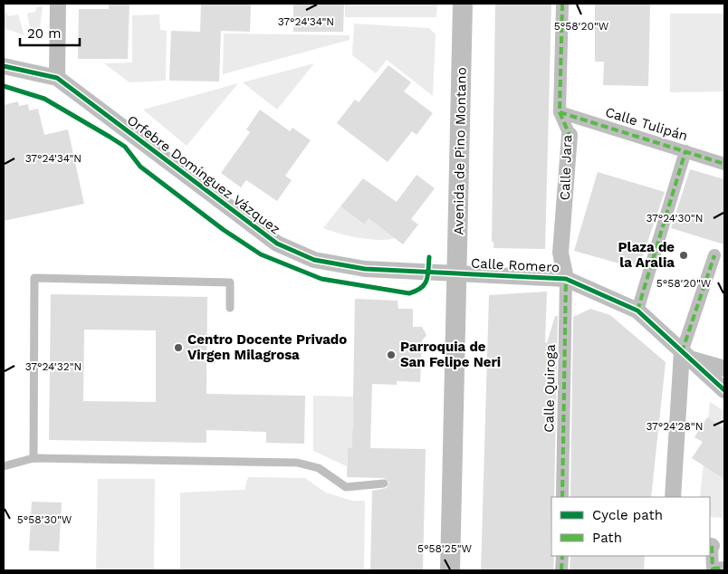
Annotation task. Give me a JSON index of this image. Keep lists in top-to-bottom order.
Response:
{
  "streets": {
    "street": [
      "Calle Tulipán",
      "Avenida de Pino Montano",
      "Calle Jara",
      "Orfebre Domínguez Vázquez",
      "Calle Romero",
      "Calle Quiroga"
    ]
  },
  "crossings": [
    ["Calle Tulipán", "Calle Jara"],
    ["Avenida de Pino Montano", "Orfebre Domínguez Vázquez"],
    ["Avenida de Pino Montano", "Calle Romero"],
    ["Calle Jara", "Calle Romero"],
    ["Calle Jara", "Calle Quiroga"],
    ["Orfebre Domínguez Vázquez", "Calle Romero"],
    ["Calle Romero", "Calle Quiroga"]
  ],
  "places": ["Plaza de la Aralia", "Centro Docente Privado Virgen Milagrosa", "Parroquia de San Felipe Neri"],
  "legend": ["Cycle path", "Path"],
  "scale_bar": "20 m",
  "coordinates": [
    "37°24'34\"N",
    "5°58'20\"W",
    "37°24'30\"N",
    "37°24'32\"N",
    "37°24'28\"N",
    "5°58'30\"W",
    "5°58'25\"W"
  ]
}
